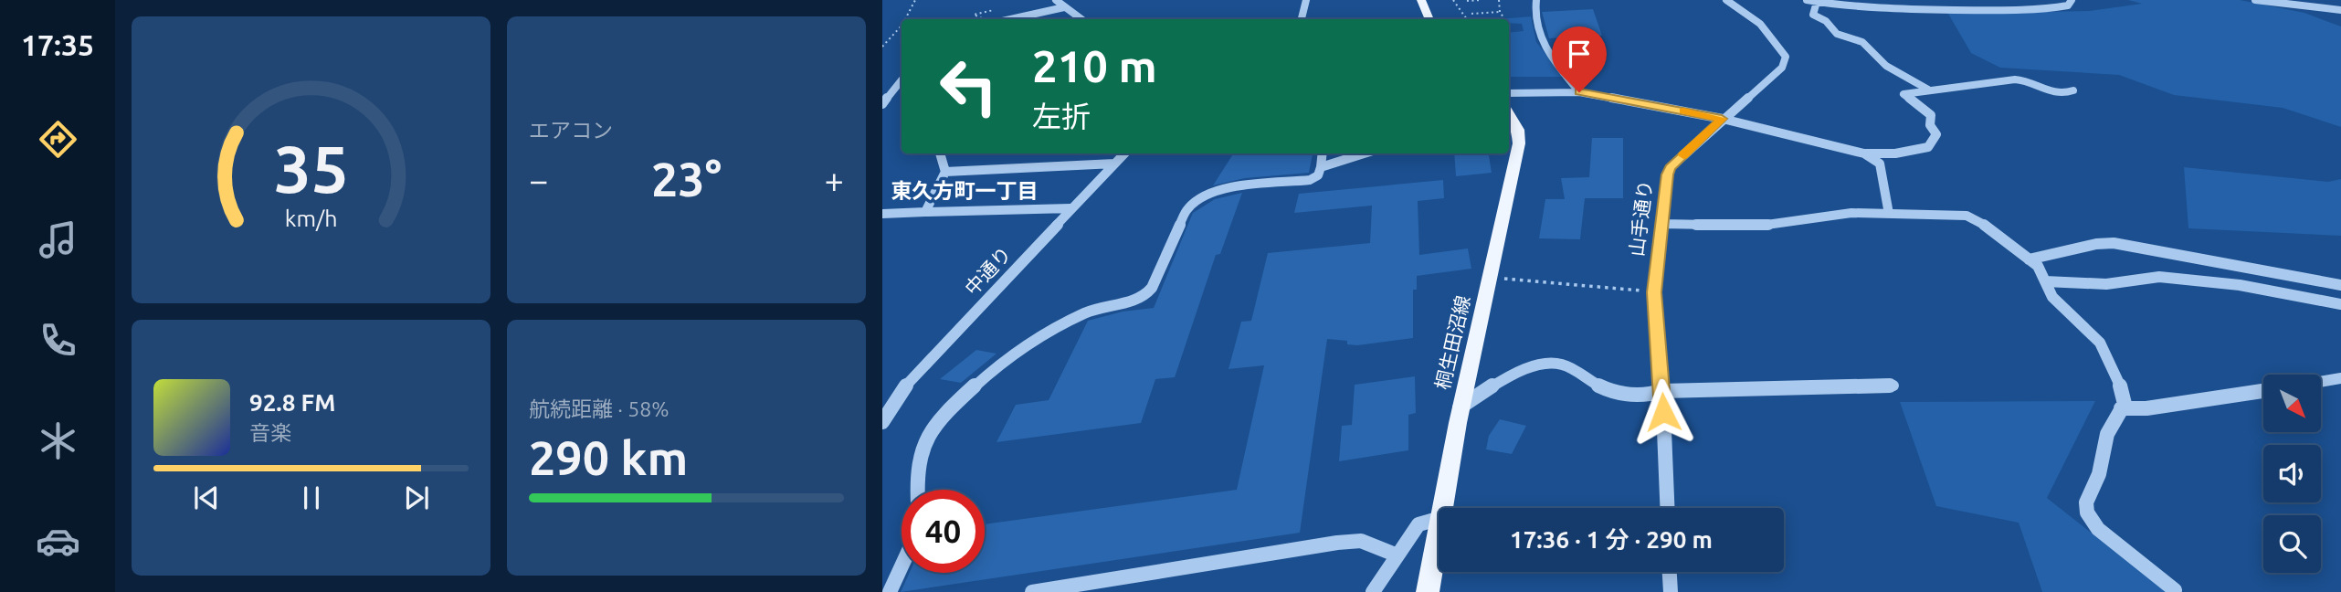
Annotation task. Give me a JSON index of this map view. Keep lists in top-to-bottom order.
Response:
{
  "streets": {
    "main road": ["桐生田沼線"],
    "street": ["山手通り", "中通り"]
  },
  "districts": ["東久方町一丁目"],
  "north": "bottom right",
  "page": {
    "tabs": "17:35",
    "tile": [
      "エアコン",
      ["航続距離 · 58%", "290 km"]
    ],
    "turn": ["210 m", "左折"],
    "heat": ["−", "23°", "+"],
    "song": ["92.8 FM", "音楽"],
    "limit": "40",
    "trip": "17:36 · 1 分 · 290 m",
    "gauge": ["35", "km/h"]
  }
}
